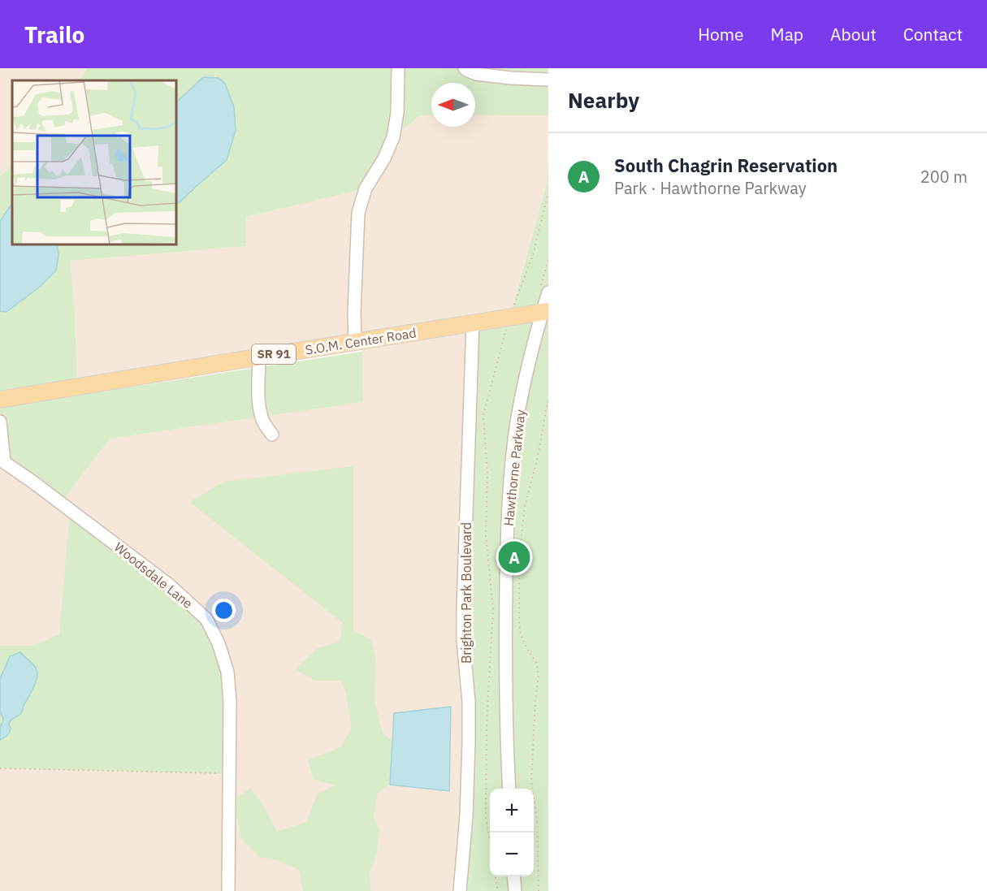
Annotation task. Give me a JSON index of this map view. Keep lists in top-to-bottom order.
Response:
{
  "streets": {
    "main road": ["S.O.M. Center Road", "SR 91"],
    "street": ["Hawthorne Parkway", "Woodsdale Lane", "Brighton Park Boulevard"]
  },
  "crossings": [
    ["S.O.M. Center Road", "Hawthorne Parkway"],
    ["S.O.M. Center Road", "Brighton Park Boulevard"]
  ],
  "north": "left",
  "page": {
    "header": "Trailo",
    "nav": [
      "Home",
      "Map",
      "About",
      "Contact"
    ],
    "heading": "Nearby",
    "list": [
      {
        "mark": "A",
        "name": "South Chagrin Reservation",
        "note": "Park · Hawthorne Parkway",
        "value": "200 m"
      }
    ],
    "pins": "A",
    "map_buttons": ["+", "−"]
  }
}
